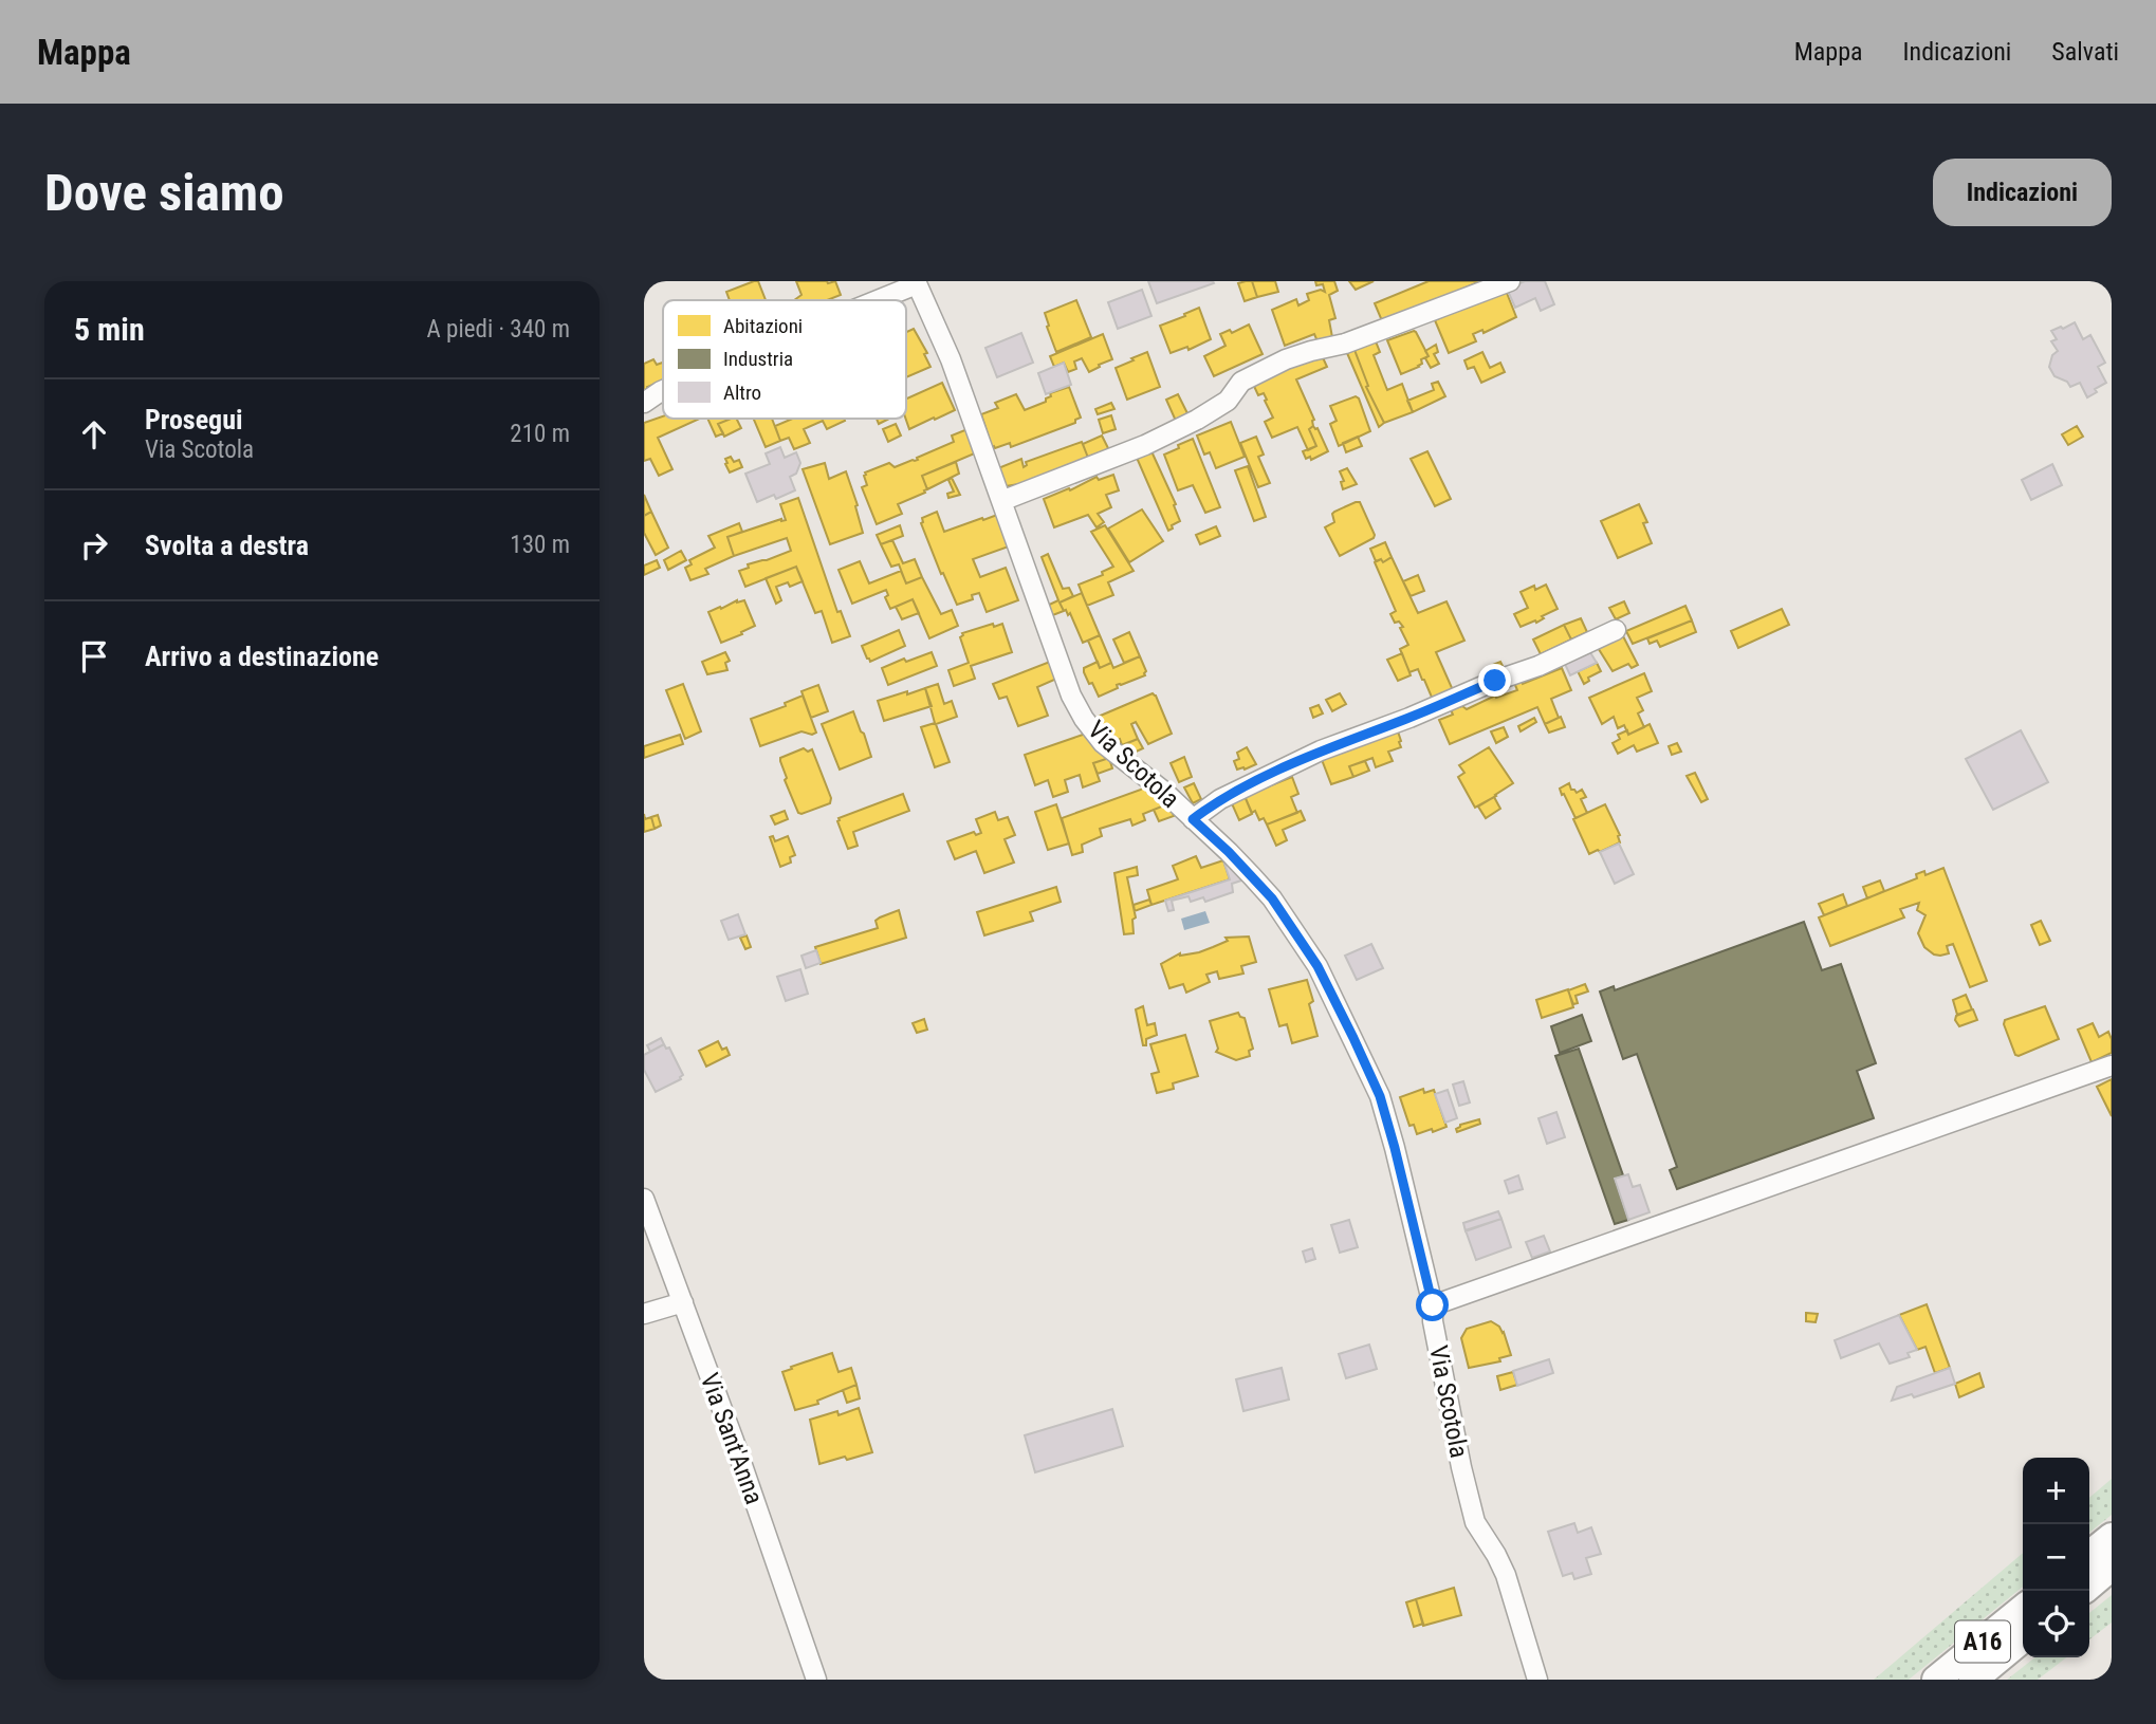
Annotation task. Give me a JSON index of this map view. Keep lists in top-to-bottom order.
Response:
{
  "streets": {
    "highway": ["A16"],
    "street": ["Via Scotola", "Via Sant'Anna"]
  },
  "legend": ["Abitazioni", "Industria", "Altro"],
  "page": {
    "header": "Mappa",
    "nav": ["Mappa", "Indicazioni", "Salvati"],
    "buttons": "Indicazioni",
    "title": "Dove siamo",
    "heading": ["5 min", "A piedi · 340 m"],
    "list": [
      ["Prosegui", "Via Scotola", "210 m"],
      ["Svolta a destra", "130 m"],
      "Arrivo a destinazione"
    ],
    "map_buttons": ["+", "−"]
  }
}
